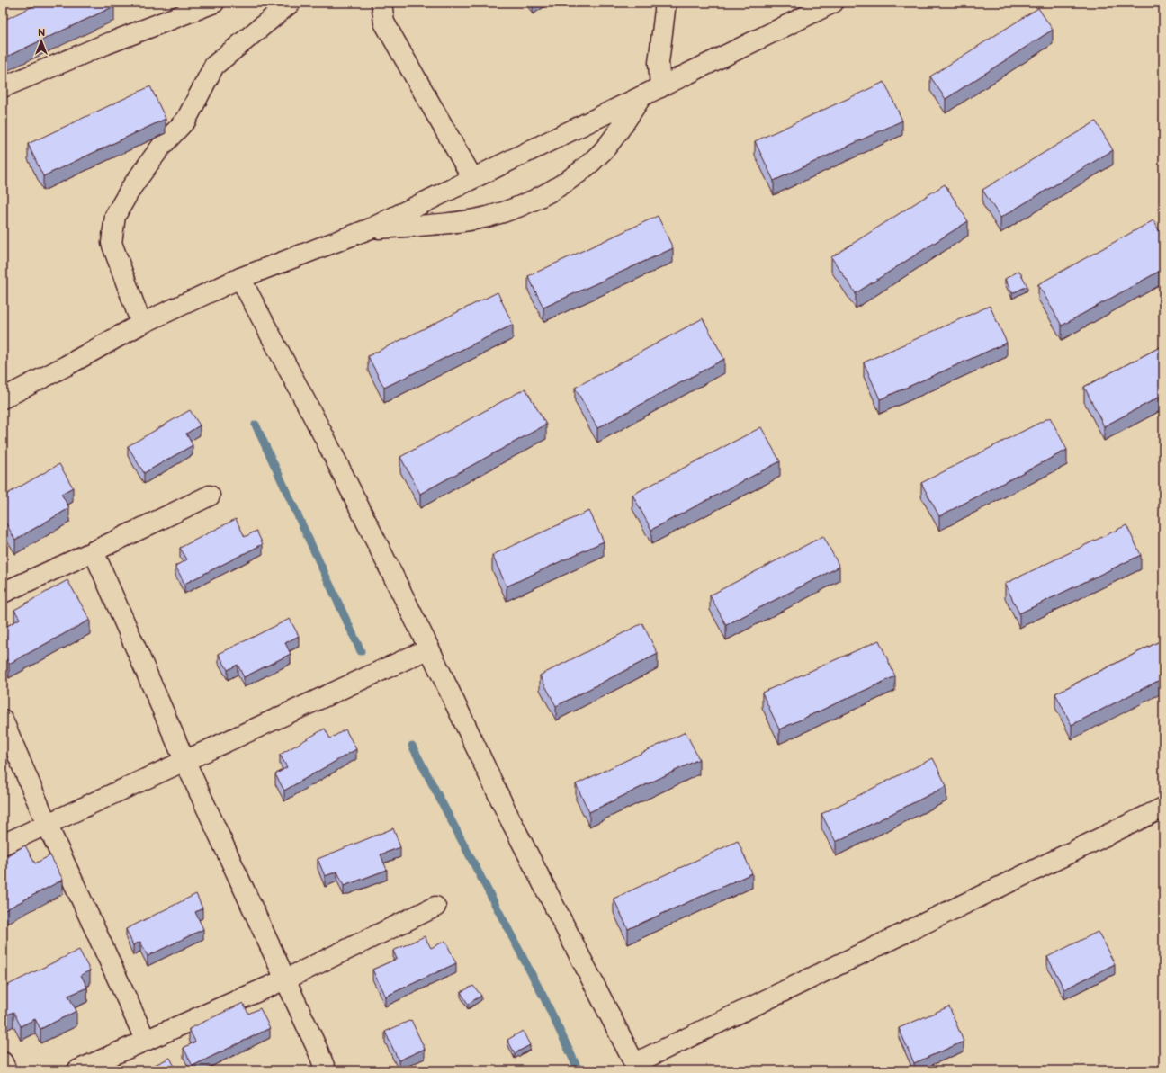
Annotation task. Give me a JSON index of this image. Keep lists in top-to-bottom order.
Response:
{
  "north": "top"
}
